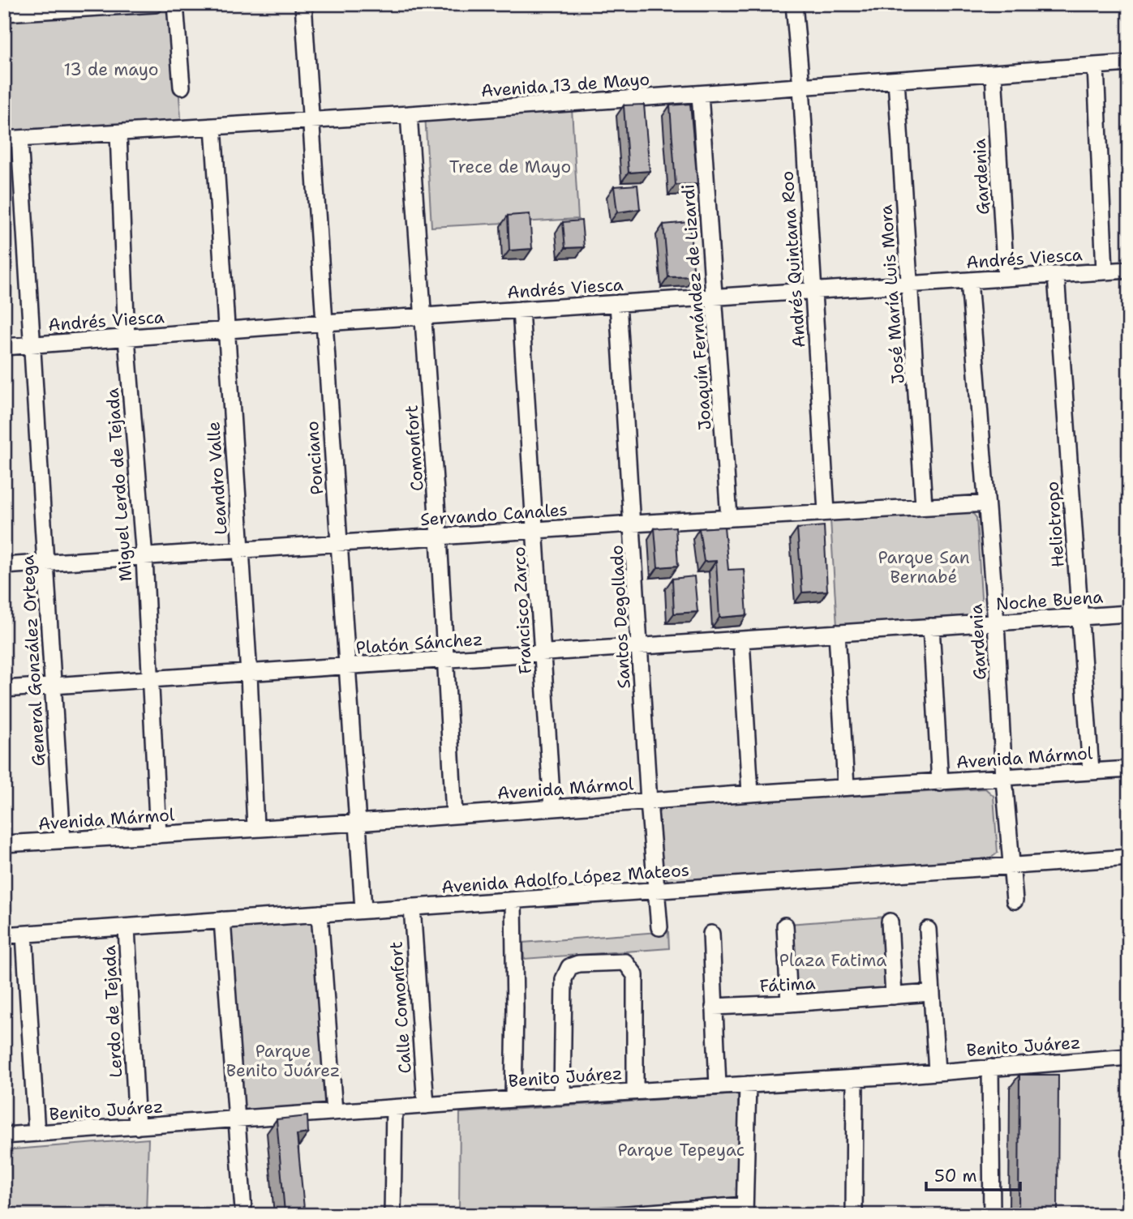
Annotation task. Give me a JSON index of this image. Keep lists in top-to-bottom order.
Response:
{
  "streets": {
    "street": [
      "Avenida 13 de Mayo",
      "Gardenia",
      "Andrés Viesca",
      "Andrés Quintana Roo",
      "José María Luis Mora",
      "Joaquín Fernández de Lizardi",
      "Comonfort",
      "Ponciano",
      "Leandro Valle",
      "Miguel Lerdo de Tejada",
      "Servando Canales",
      "Heliotropo",
      "Noche Buena",
      "Francisco Zarco",
      "Santos Degollado",
      "Platón Sánchez",
      "General González Ortega",
      "Avenida Mármol",
      "Avenida Adolfo López Mateos",
      "Fátima",
      "Calle Comonfort",
      "Lerdo de Tejada",
      "Benito Juárez"
    ]
  },
  "crossings": [
    ["Avenida 13 de Mayo", "Gardenia"],
    ["Avenida 13 de Mayo", "Andrés Quintana Roo"],
    ["Avenida 13 de Mayo", "José María Luis Mora"],
    ["Avenida 13 de Mayo", "Joaquín Fernández de Lizardi"],
    ["Avenida 13 de Mayo", "Comonfort"],
    ["Avenida 13 de Mayo", "Ponciano"],
    ["Avenida 13 de Mayo", "Leandro Valle"],
    ["Avenida 13 de Mayo", "Miguel Lerdo de Tejada"],
    ["Avenida 13 de Mayo", "General González Ortega"],
    ["Gardenia", "Andrés Viesca"],
    ["Gardenia", "Servando Canales"],
    ["Gardenia", "Noche Buena"],
    ["Gardenia", "Avenida Mármol"],
    ["Gardenia", "Avenida Adolfo López Mateos"],
    ["Andrés Viesca", "Andrés Quintana Roo"],
    ["Andrés Viesca", "José María Luis Mora"],
    ["Andrés Viesca", "Joaquín Fernández de Lizardi"],
    ["Andrés Viesca", "Comonfort"],
    ["Andrés Viesca", "Ponciano"],
    ["Andrés Viesca", "Leandro Valle"],
    ["Andrés Viesca", "Miguel Lerdo de Tejada"],
    ["Andrés Viesca", "Heliotropo"],
    ["Andrés Viesca", "Francisco Zarco"],
    ["Andrés Viesca", "Santos Degollado"],
    ["Andrés Viesca", "General González Ortega"],
    ["Andrés Quintana Roo", "Servando Canales"],
    ["José María Luis Mora", "Servando Canales"],
    ["Joaquín Fernández de Lizardi", "Servando Canales"],
    ["Comonfort", "Servando Canales"],
    ["Comonfort", "Platón Sánchez"],
    ["Comonfort", "Avenida Mármol"],
    ["Ponciano", "Servando Canales"],
    ["Ponciano", "Platón Sánchez"],
    ["Ponciano", "Avenida Mármol"],
    ["Ponciano", "Avenida Adolfo López Mateos"],
    ["Leandro Valle", "Servando Canales"],
    ["Leandro Valle", "Platón Sánchez"],
    ["Leandro Valle", "Avenida Mármol"],
    ["Miguel Lerdo de Tejada", "Servando Canales"],
    ["Miguel Lerdo de Tejada", "Platón Sánchez"],
    ["Miguel Lerdo de Tejada", "Avenida Mármol"],
    ["Servando Canales", "Francisco Zarco"],
    ["Servando Canales", "Santos Degollado"],
    ["Servando Canales", "General González Ortega"],
    ["Heliotropo", "Noche Buena"],
    ["Heliotropo", "Avenida Mármol"],
    ["Noche Buena", "Platón Sánchez"],
    ["Francisco Zarco", "Platón Sánchez"],
    ["Francisco Zarco", "Avenida Mármol"],
    ["Santos Degollado", "Platón Sánchez"],
    ["Santos Degollado", "Avenida Mármol"],
    ["Santos Degollado", "Avenida Adolfo López Mateos"],
    ["Platón Sánchez", "General González Ortega"],
    ["General González Ortega", "Avenida Mármol"],
    ["Avenida Adolfo López Mateos", "Calle Comonfort"],
    ["Avenida Adolfo López Mateos", "Lerdo de Tejada"],
    ["Calle Comonfort", "Benito Juárez"],
    ["Lerdo de Tejada", "Benito Juárez"]
  ],
  "parks": [
    "13 de mayo",
    "Trece de Mayo",
    "Parque San Bernabé",
    "Plaza Fatima",
    "Parque Benito Juárez",
    "Parque Tepeyac"
  ],
  "scale_bar": "50 m"
}
